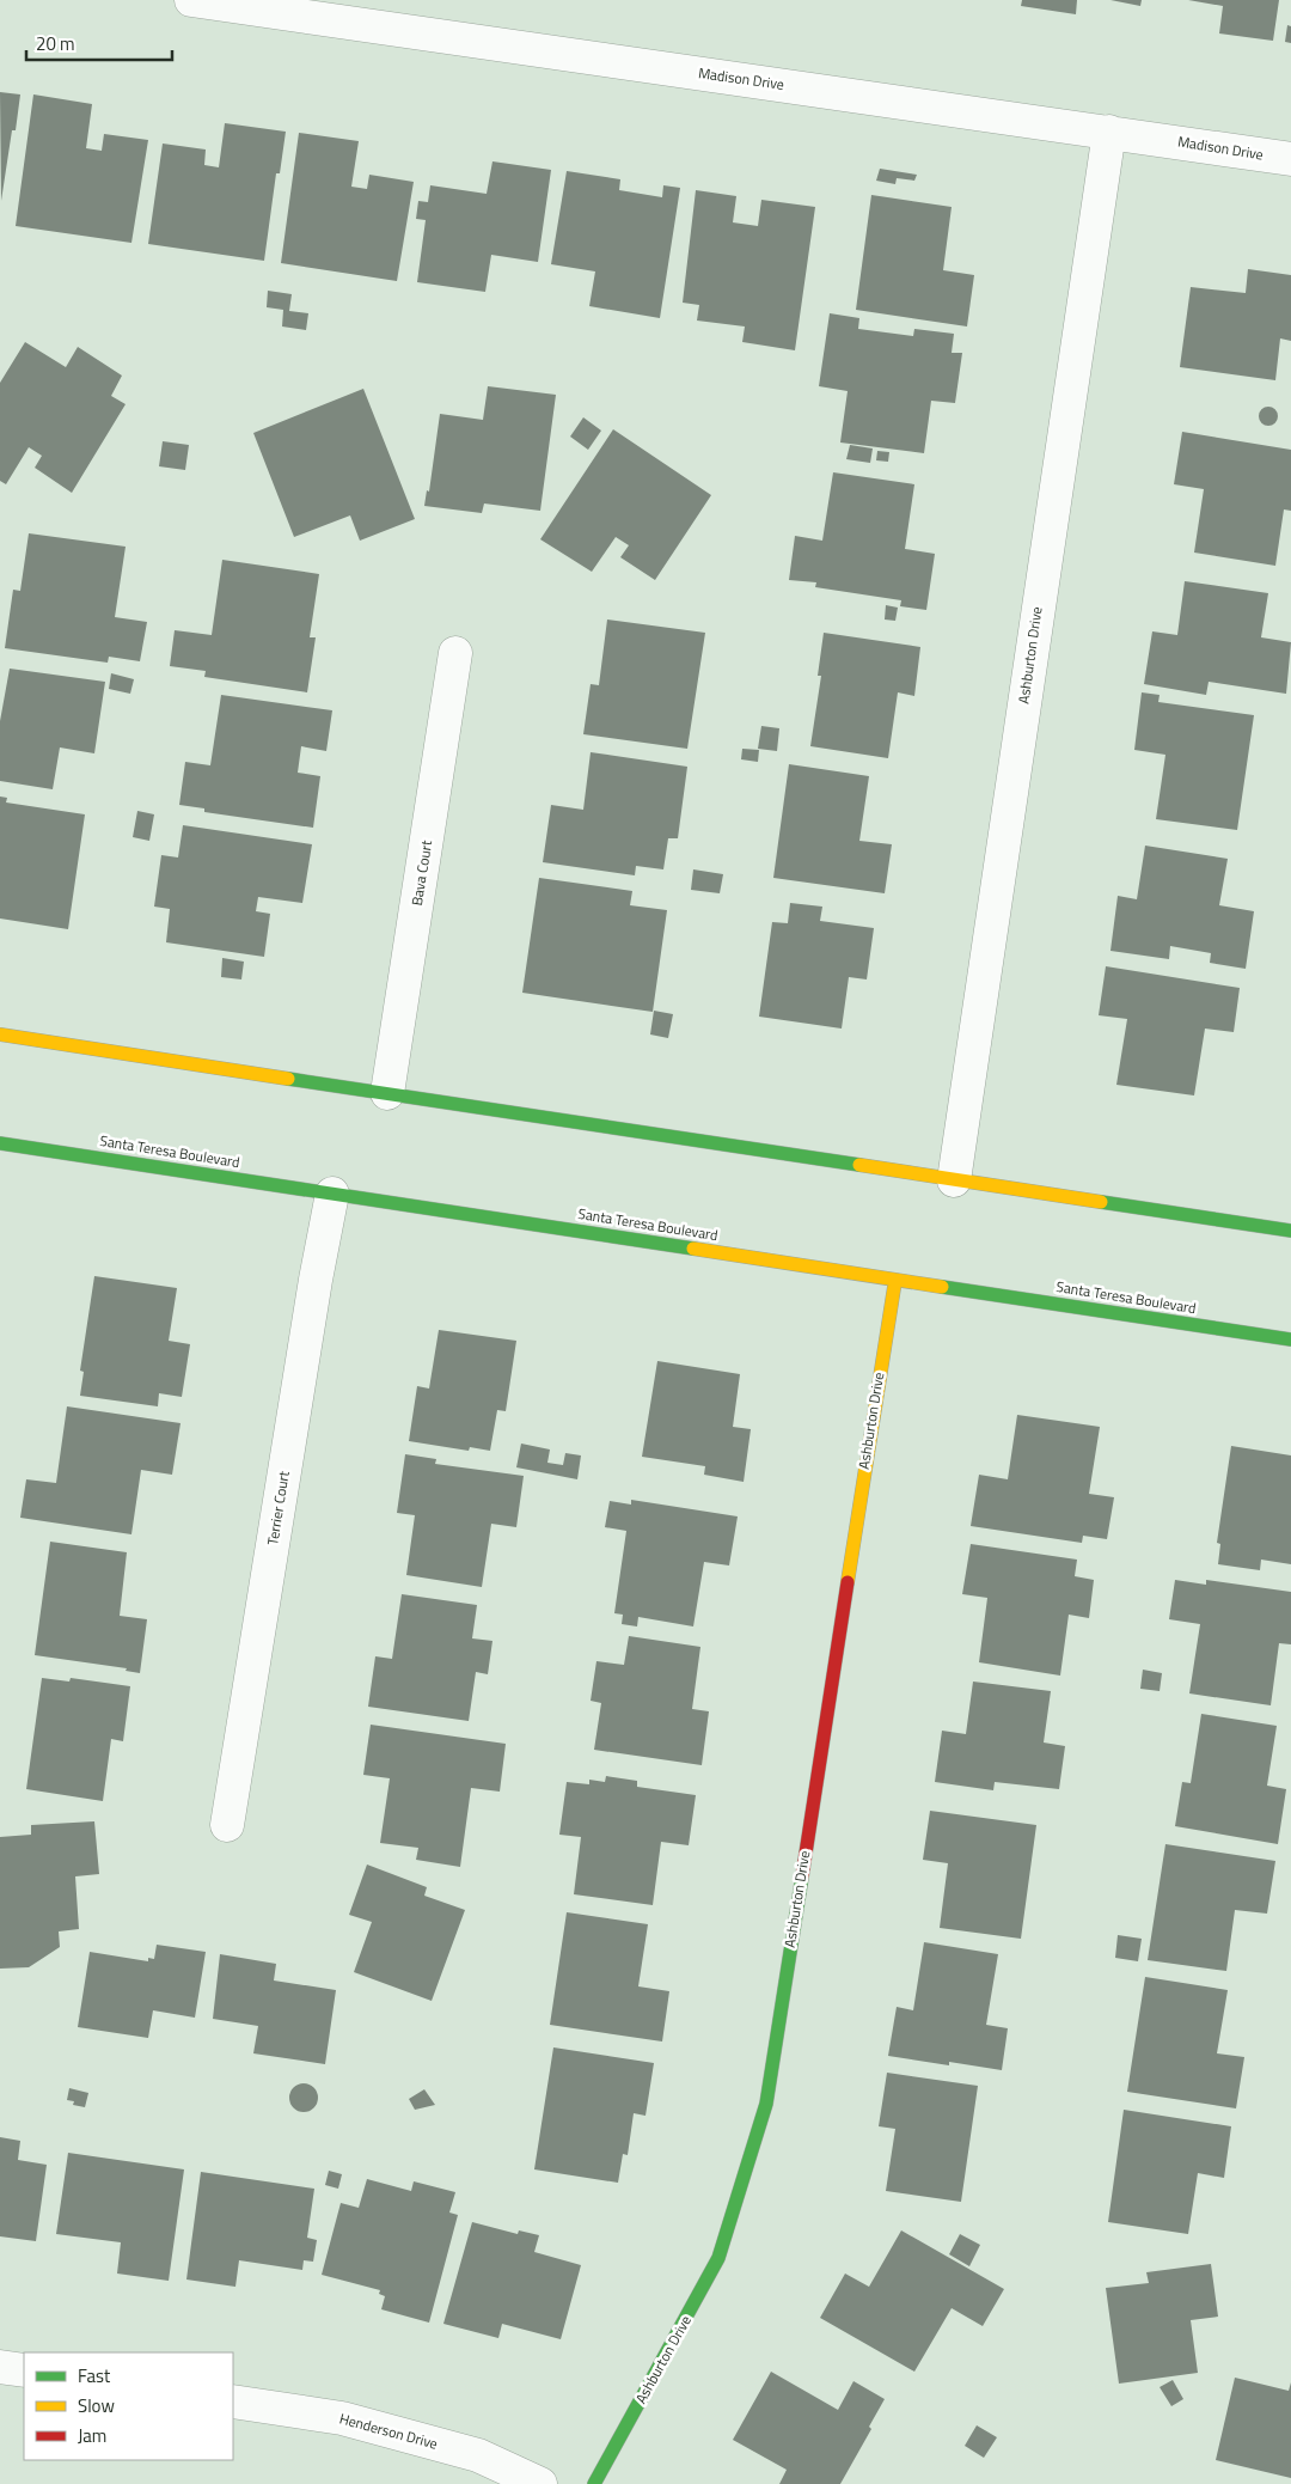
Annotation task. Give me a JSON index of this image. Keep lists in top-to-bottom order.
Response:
{
  "streets": {
    "main road": ["Ashburton Drive", "Santa Teresa Boulevard"],
    "street": [
      "Madison Drive",
      "Bava Court",
      "Terrier Court",
      "Henderson Drive"
    ]
  },
  "crossings": [
    ["Madison Drive", "Ashburton Drive"],
    ["Ashburton Drive", "Santa Teresa Boulevard"],
    ["Santa Teresa Boulevard", "Terrier Court"]
  ],
  "legend": ["Fast", "Slow", "Jam"],
  "scale_bar": "20 m"
}
